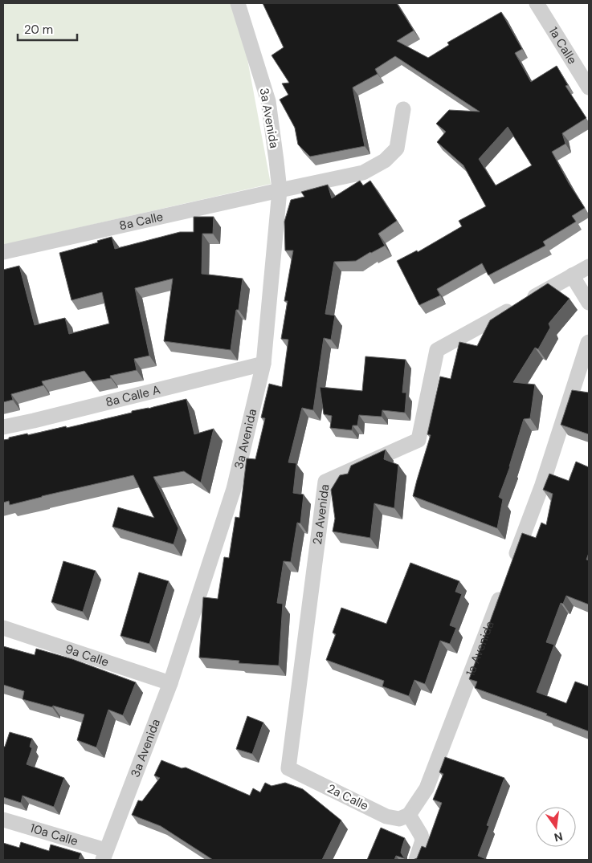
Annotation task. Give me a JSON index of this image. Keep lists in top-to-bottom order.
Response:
{
  "streets": {
    "street": [
      "1a Calle",
      "3a Avenida",
      "8a Calle",
      "8a Calle A",
      "2a Avenida",
      "1a Avenida",
      "9a Calle",
      "2a Calle",
      "10a Calle"
    ]
  },
  "crossings": [
    ["3a Avenida", "8a Calle"],
    ["3a Avenida", "8a Calle A"],
    ["3a Avenida", "9a Calle"],
    ["3a Avenida", "10a Calle"],
    ["2a Avenida", "2a Calle"],
    ["1a Avenida", "2a Calle"]
  ],
  "scale_bar": "20 m",
  "north": "bottom"
}
